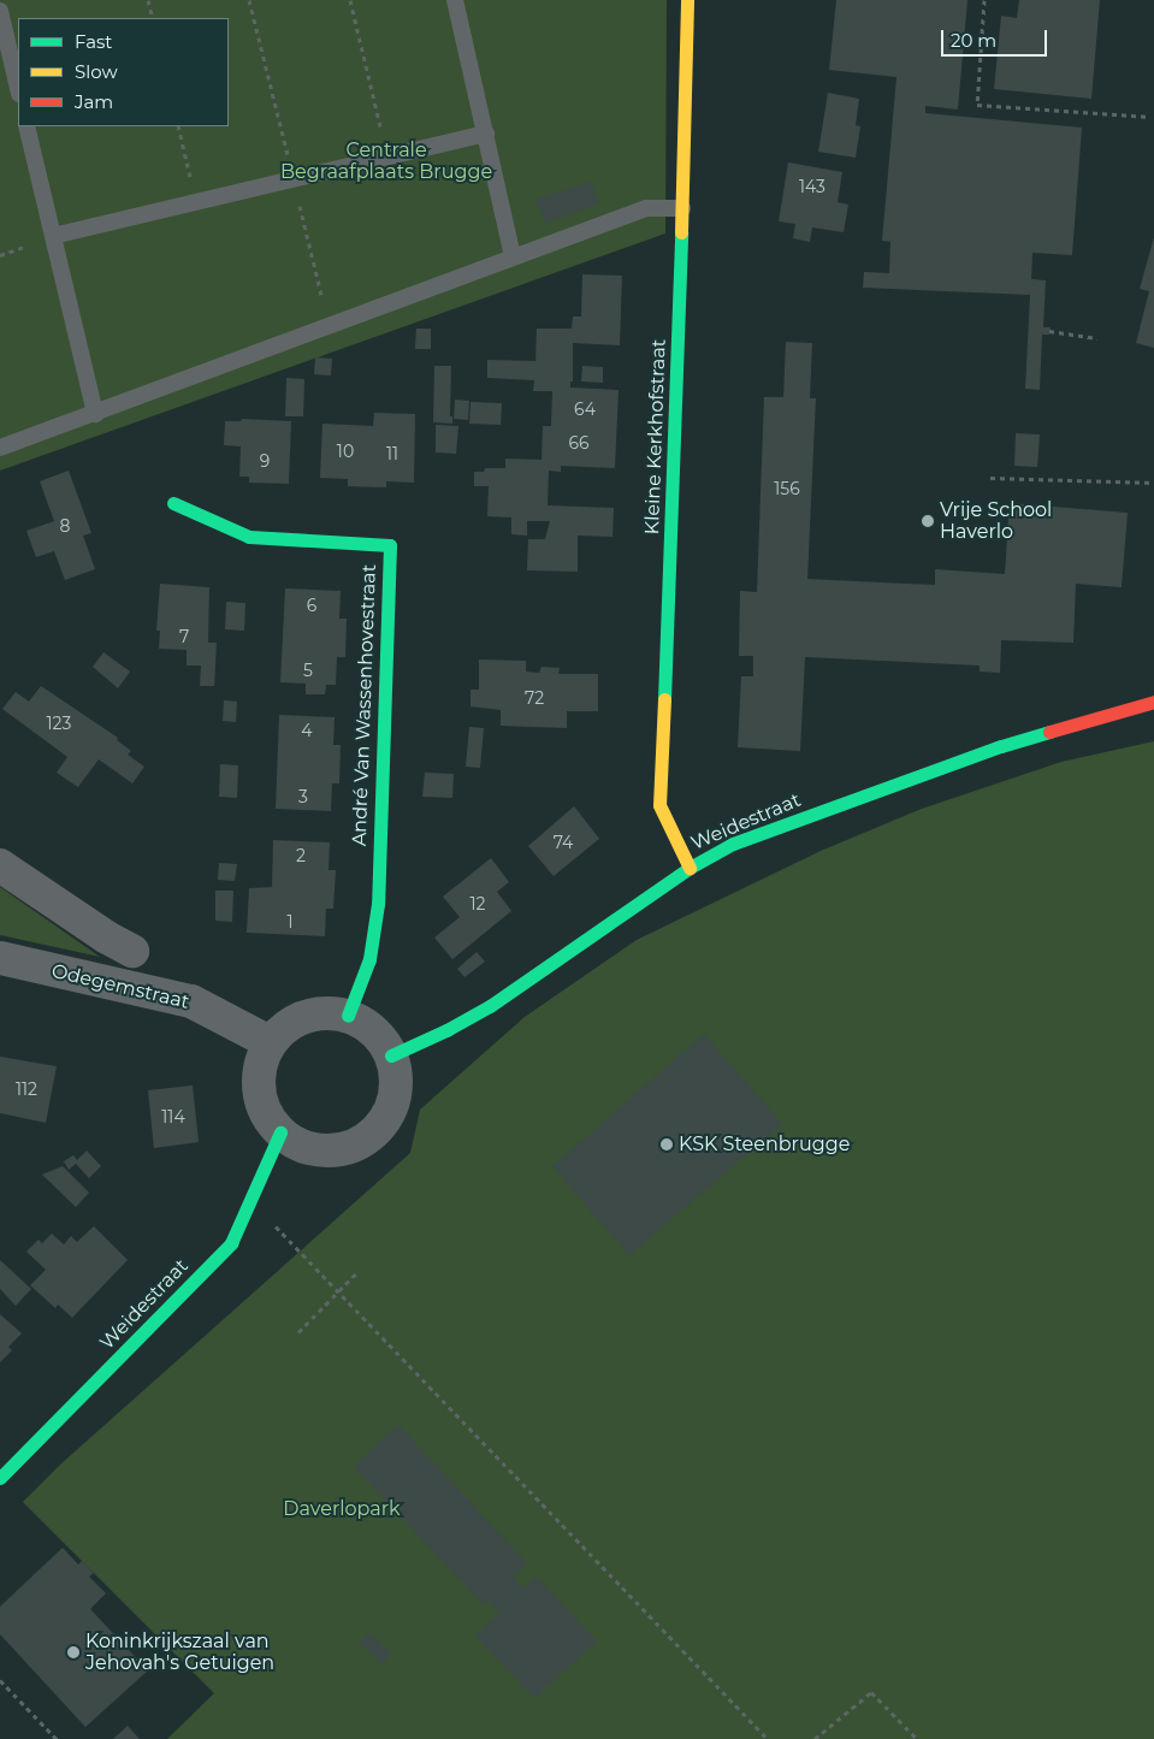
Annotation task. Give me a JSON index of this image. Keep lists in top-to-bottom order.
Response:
{
  "streets": {
    "street": [
      "Kleine Kerkhofstraat",
      "André Van Wassenhovestraat",
      "Weidestraat",
      "Odegemstraat"
    ]
  },
  "crossings": [
    ["Kleine Kerkhofstraat", "Weidestraat"],
    ["André Van Wassenhovestraat", "Weidestraat"],
    ["André Van Wassenhovestraat", "Odegemstraat"],
    ["Weidestraat", "Odegemstraat"]
  ],
  "parks": ["Centrale Begraafplaats Brugge", "Daverlopark"],
  "places": ["Vrije School Haverlo", "KSK Steenbrugge", "Koninkrijkszaal van Jehovah's Getuigen"],
  "house_numbers": [
    "143",
    "64",
    "66",
    "10",
    "11",
    "9",
    "156",
    "8",
    "6",
    "7",
    "5",
    "72",
    "123",
    "4",
    "3",
    "74",
    "2",
    "12",
    "1",
    "112",
    "114"
  ],
  "legend": ["Fast", "Slow", "Jam"],
  "scale_bar": "20 m"
}
